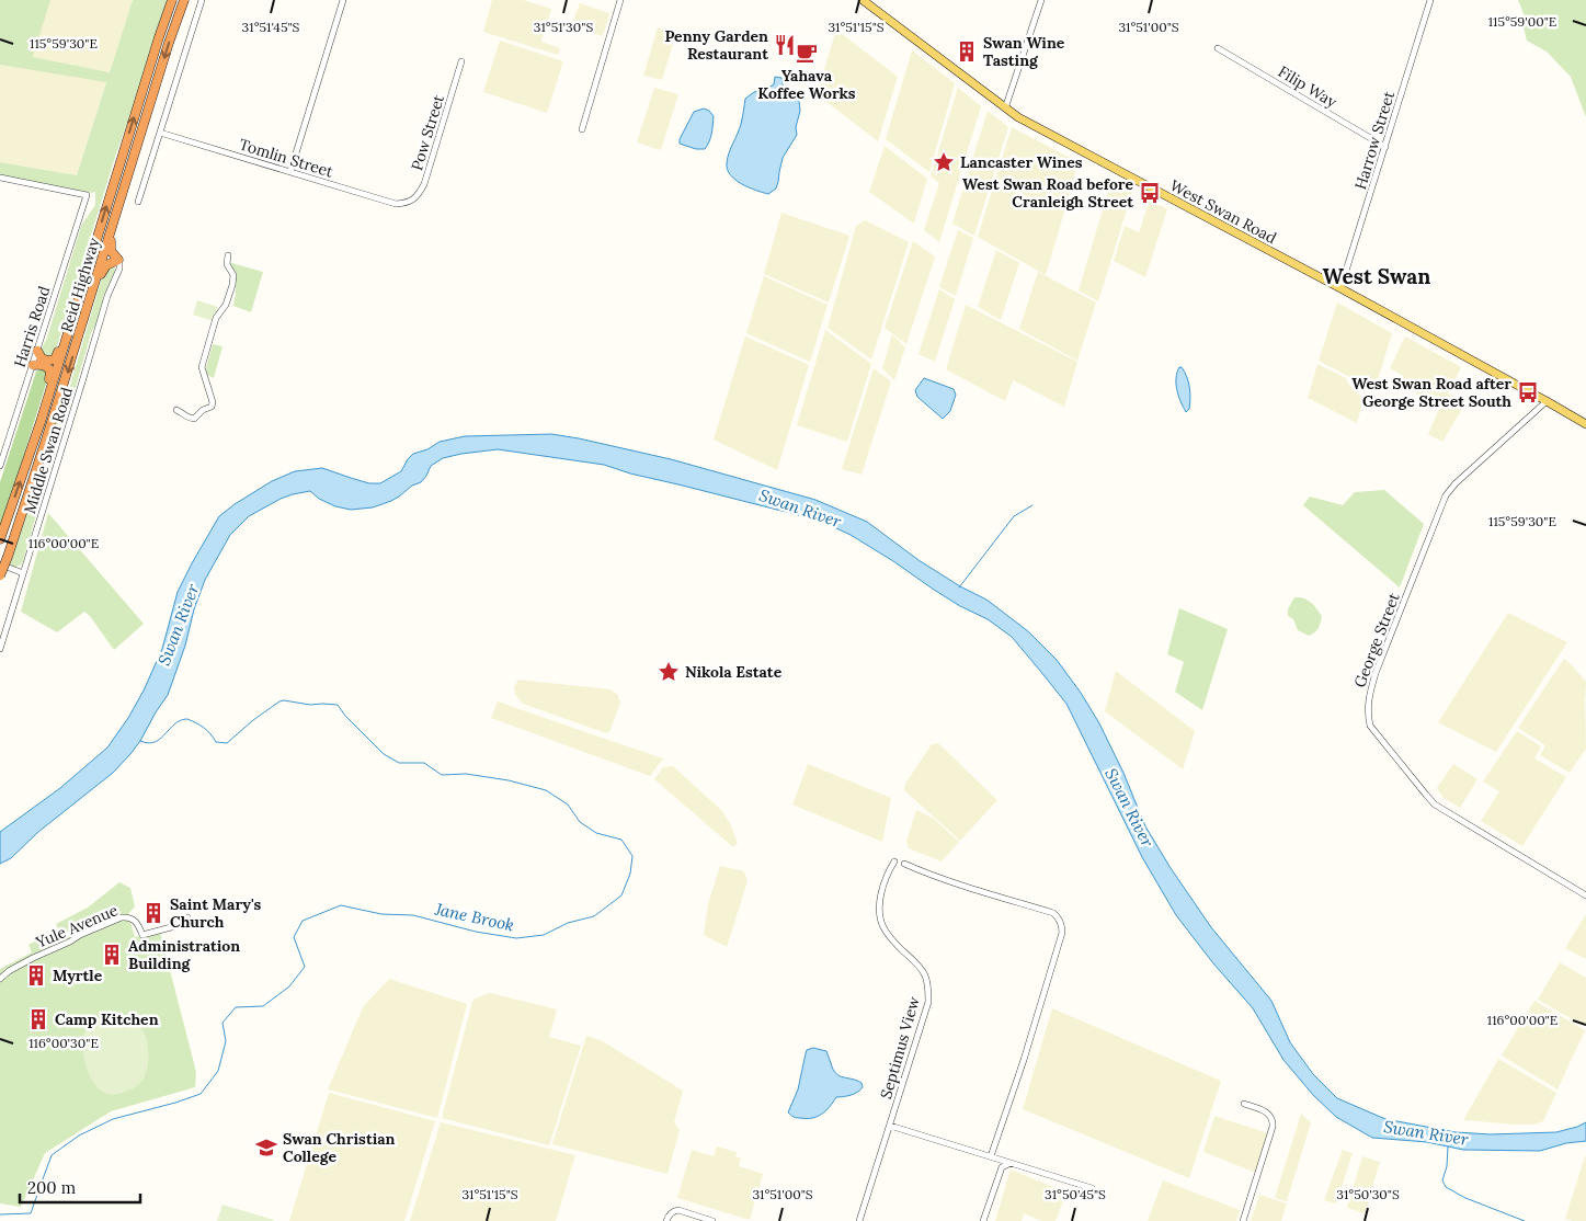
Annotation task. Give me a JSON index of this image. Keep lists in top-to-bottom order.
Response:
{
  "streets": {
    "highway": ["Reid Highway"],
    "main road": ["West Swan Road"],
    "street": [
      "Filip Way",
      "Pow Street",
      "Harrow Street",
      "Tomlin Street",
      "Harris Road",
      "Middle Swan Road",
      "George Street",
      "Yule Avenue",
      "Septimus View"
    ]
  },
  "crossings": [
    ["Filip Way", "Harrow Street"],
    ["Pow Street", "Tomlin Street"],
    ["Harrow Street", "West Swan Road"],
    ["West Swan Road", "George Street"]
  ],
  "districts": ["West Swan"],
  "water": ["Swan River", "Jane Brook"],
  "places": {
    "restaurant": ["Penny Garden Restaurant"],
    "building": [
      "Swan Wine Tasting",
      "Saint Mary's Church",
      "Administration Building",
      "Myrtle",
      "Camp Kitchen"
    ],
    "cafe": ["Yahava Koffee Works"],
    "place": ["Lancaster Wines", "Nikola Estate"],
    "bus stop": ["West Swan Road before Cranleigh Street", "West Swan Road after George Street South"],
    "school or university": ["Swan Christian College"]
  },
  "scale_bar": "200 m",
  "coordinates": [
    "115°59'00\"E",
    "31°51'45\"S",
    "31°51'30\"S",
    "31°51'15\"S",
    "31°51'00\"S",
    "115°59'30\"E",
    "116°00'00\"E",
    "116°00'30\"E",
    "31°50'45\"S",
    "31°50'30\"S"
  ]
}
